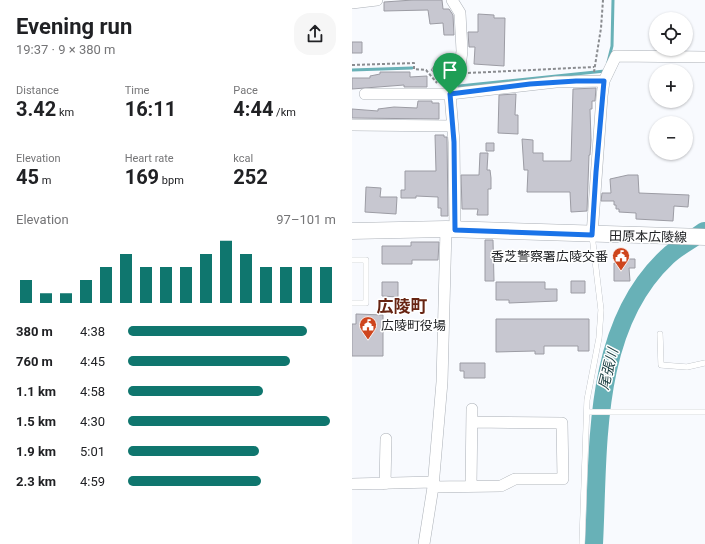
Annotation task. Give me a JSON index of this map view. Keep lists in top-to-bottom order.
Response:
{
  "streets": {
    "main road": ["田原本広陵線"]
  },
  "districts": ["広陵町"],
  "water": ["尾張川"],
  "places": {
    "public building": ["香芝警察署広陵交番", "広陵町役場"]
  },
  "page": {
    "heading": ["Evening run", "19:37 · 9 × 380 m"],
    "map_buttons": ["+", "−"],
    "stats": [
      ["Distance", "3.42 km"],
      ["Time", "16:11"],
      ["Pace", "4:44 /km"],
      ["Elevation", "45 m"],
      ["Heart rate", "169 bpm"],
      ["kcal", "252"]
    ],
    "chart": ["Elevation", "97–101 m"],
    "list": [
      {
        "name": "380 m",
        "note": "4:38"
      },
      {
        "name": "760 m",
        "note": "4:45"
      },
      {
        "name": "1.1 km",
        "note": "4:58"
      },
      {
        "name": "1.5 km",
        "note": "4:30"
      },
      {
        "name": "1.9 km",
        "note": "5:01"
      },
      {
        "name": "2.3 km",
        "note": "4:59"
      }
    ]
  }
}
